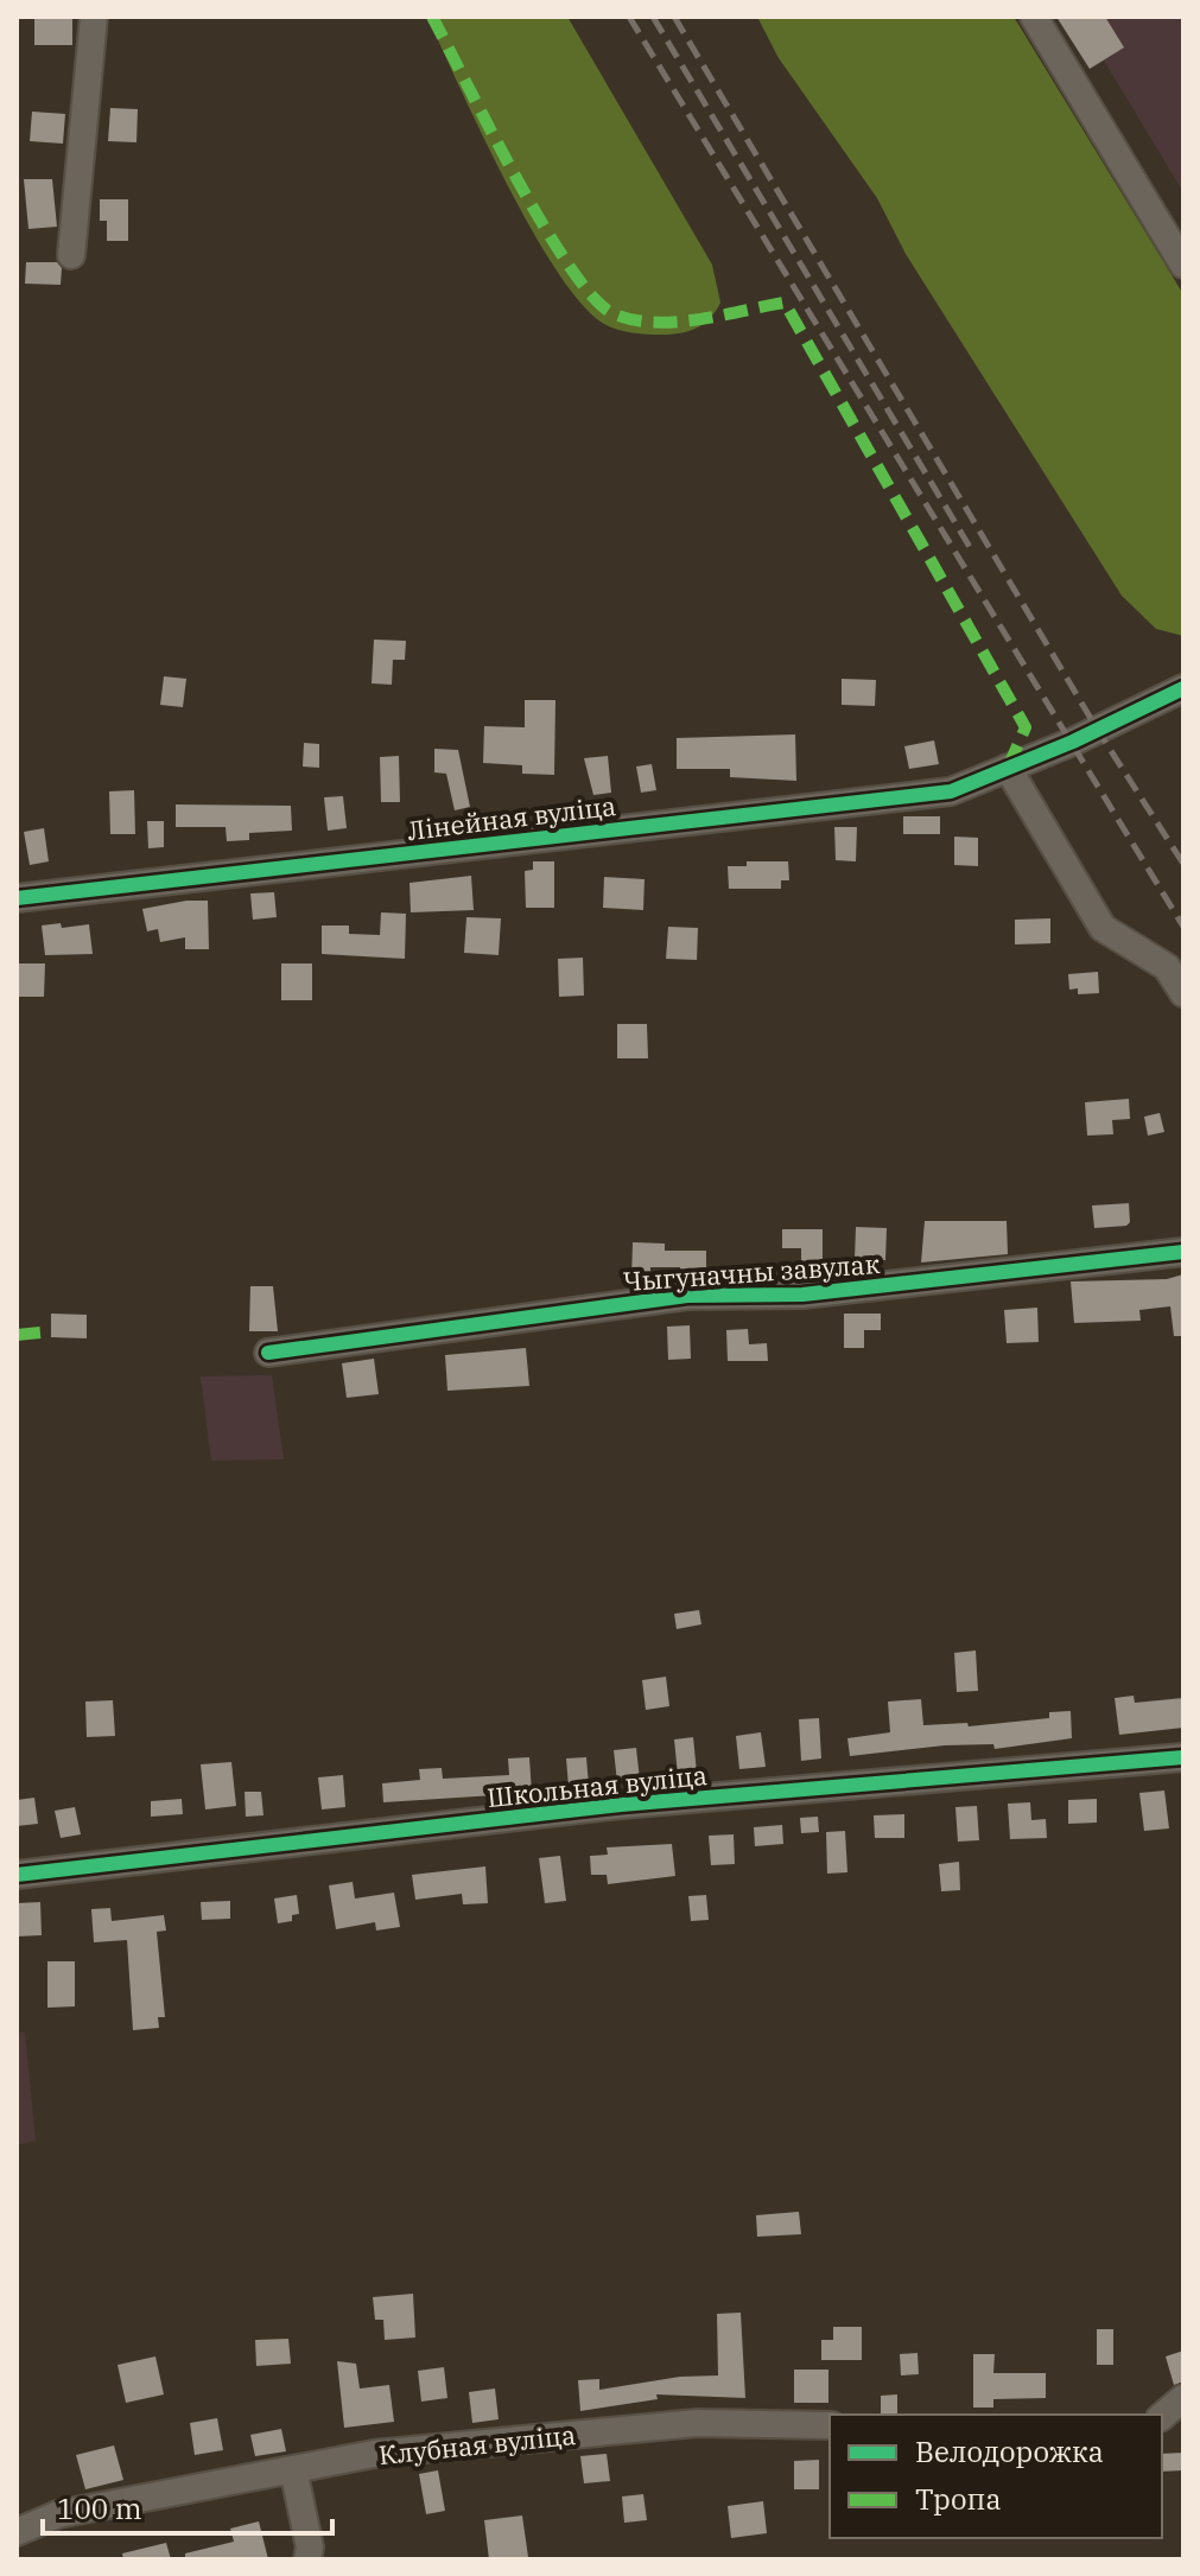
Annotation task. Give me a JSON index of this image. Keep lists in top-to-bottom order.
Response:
{
  "streets": {
    "street": [
      "Лінейная вуліца",
      "Чыгуначны завулак",
      "Школьная вуліца",
      "Клубная вуліца"
    ]
  },
  "legend": ["Велодорожка", "Тропа"],
  "scale_bar": "100 m"
}
